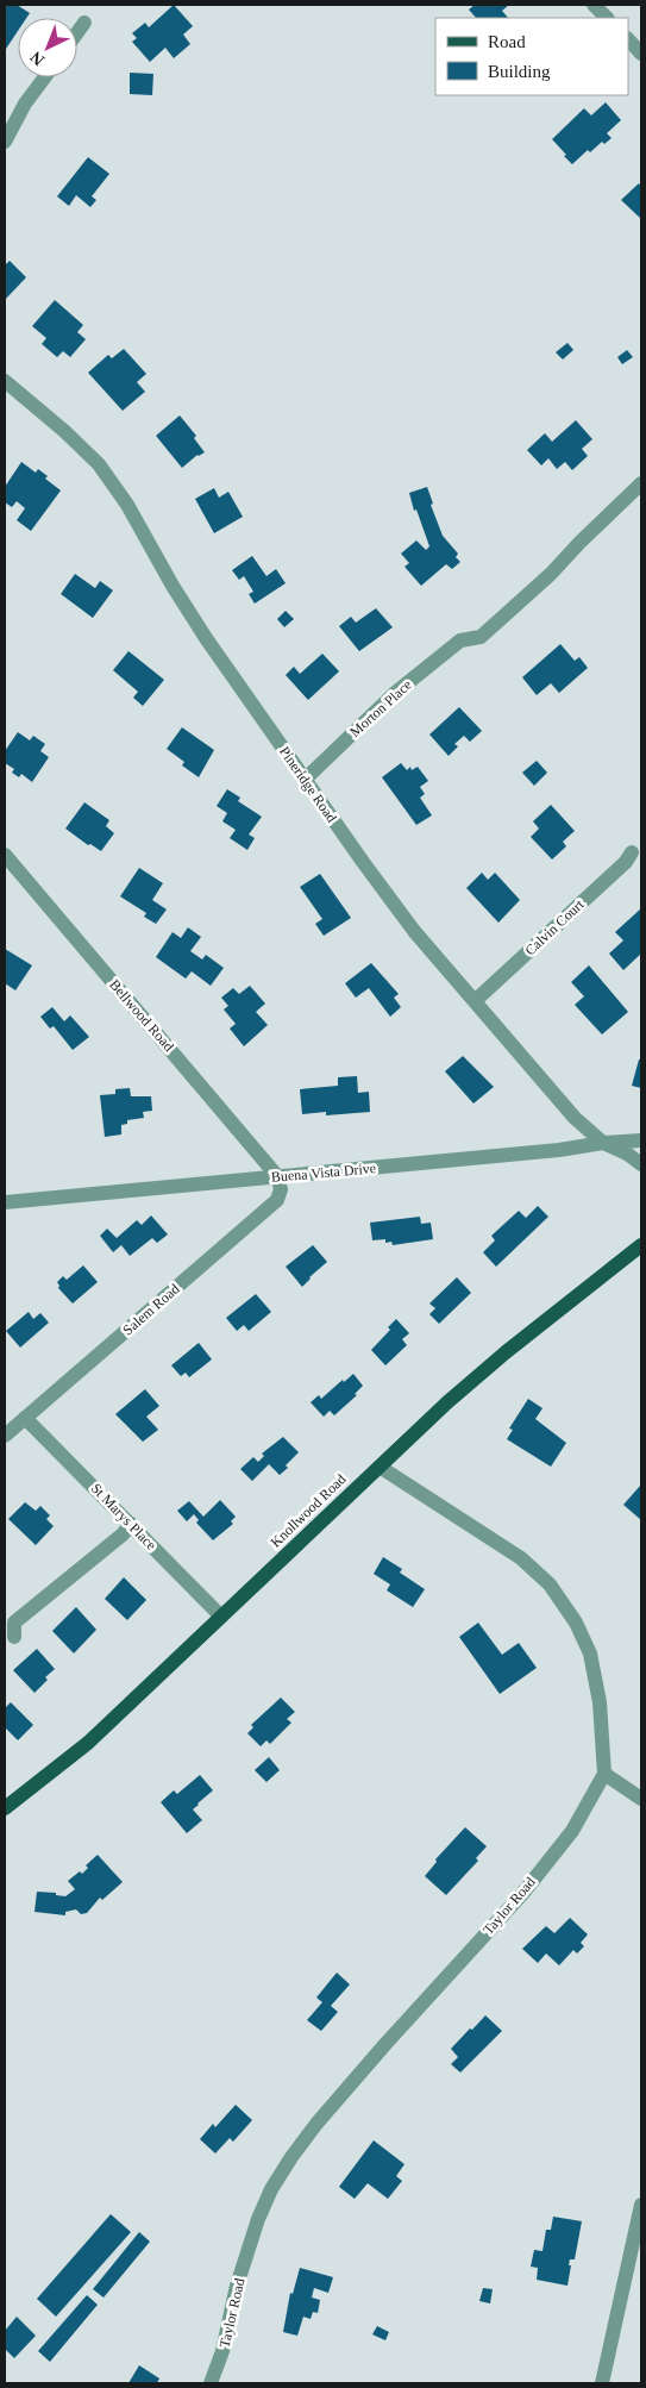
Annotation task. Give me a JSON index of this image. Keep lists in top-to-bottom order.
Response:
{
  "streets": {
    "main road": ["Knollwood Road"],
    "street": [
      "Morton Place",
      "Pineridge Road",
      "Calvin Court",
      "Bellwood Road",
      "Buena Vista Drive",
      "Salem Road",
      "St Marys Place",
      "Taylor Road"
    ]
  },
  "crossings": [
    ["Morton Place", "Pineridge Road"],
    ["Pineridge Road", "Calvin Court"],
    ["Pineridge Road", "Buena Vista Drive"],
    ["Bellwood Road", "Buena Vista Drive"],
    ["Bellwood Road", "Salem Road"],
    ["Buena Vista Drive", "Salem Road"],
    ["Salem Road", "St Marys Place"],
    ["Knollwood Road", "St Marys Place"]
  ],
  "legend": ["Road", "Building"],
  "north": "bottom left"
}
